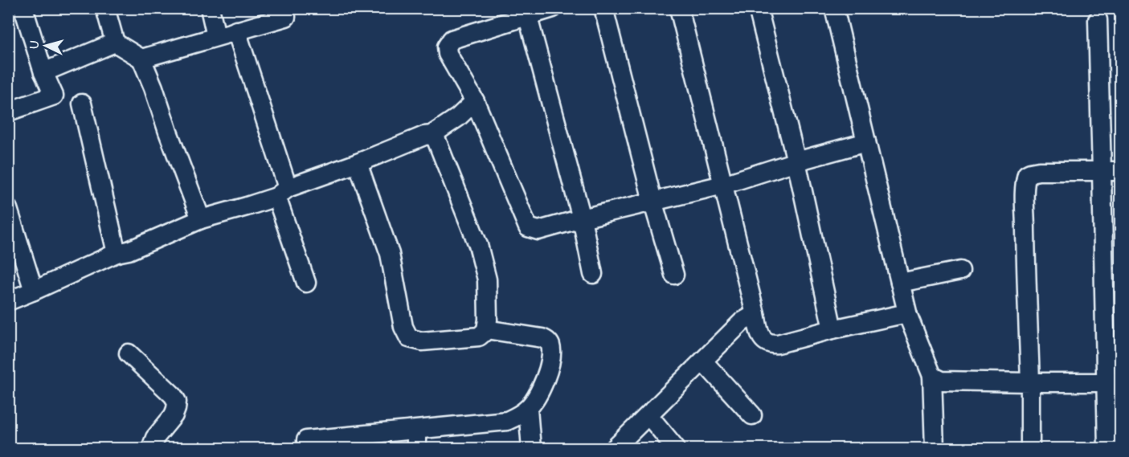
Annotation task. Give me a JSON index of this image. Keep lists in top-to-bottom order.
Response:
{
  "north": "left"
}
